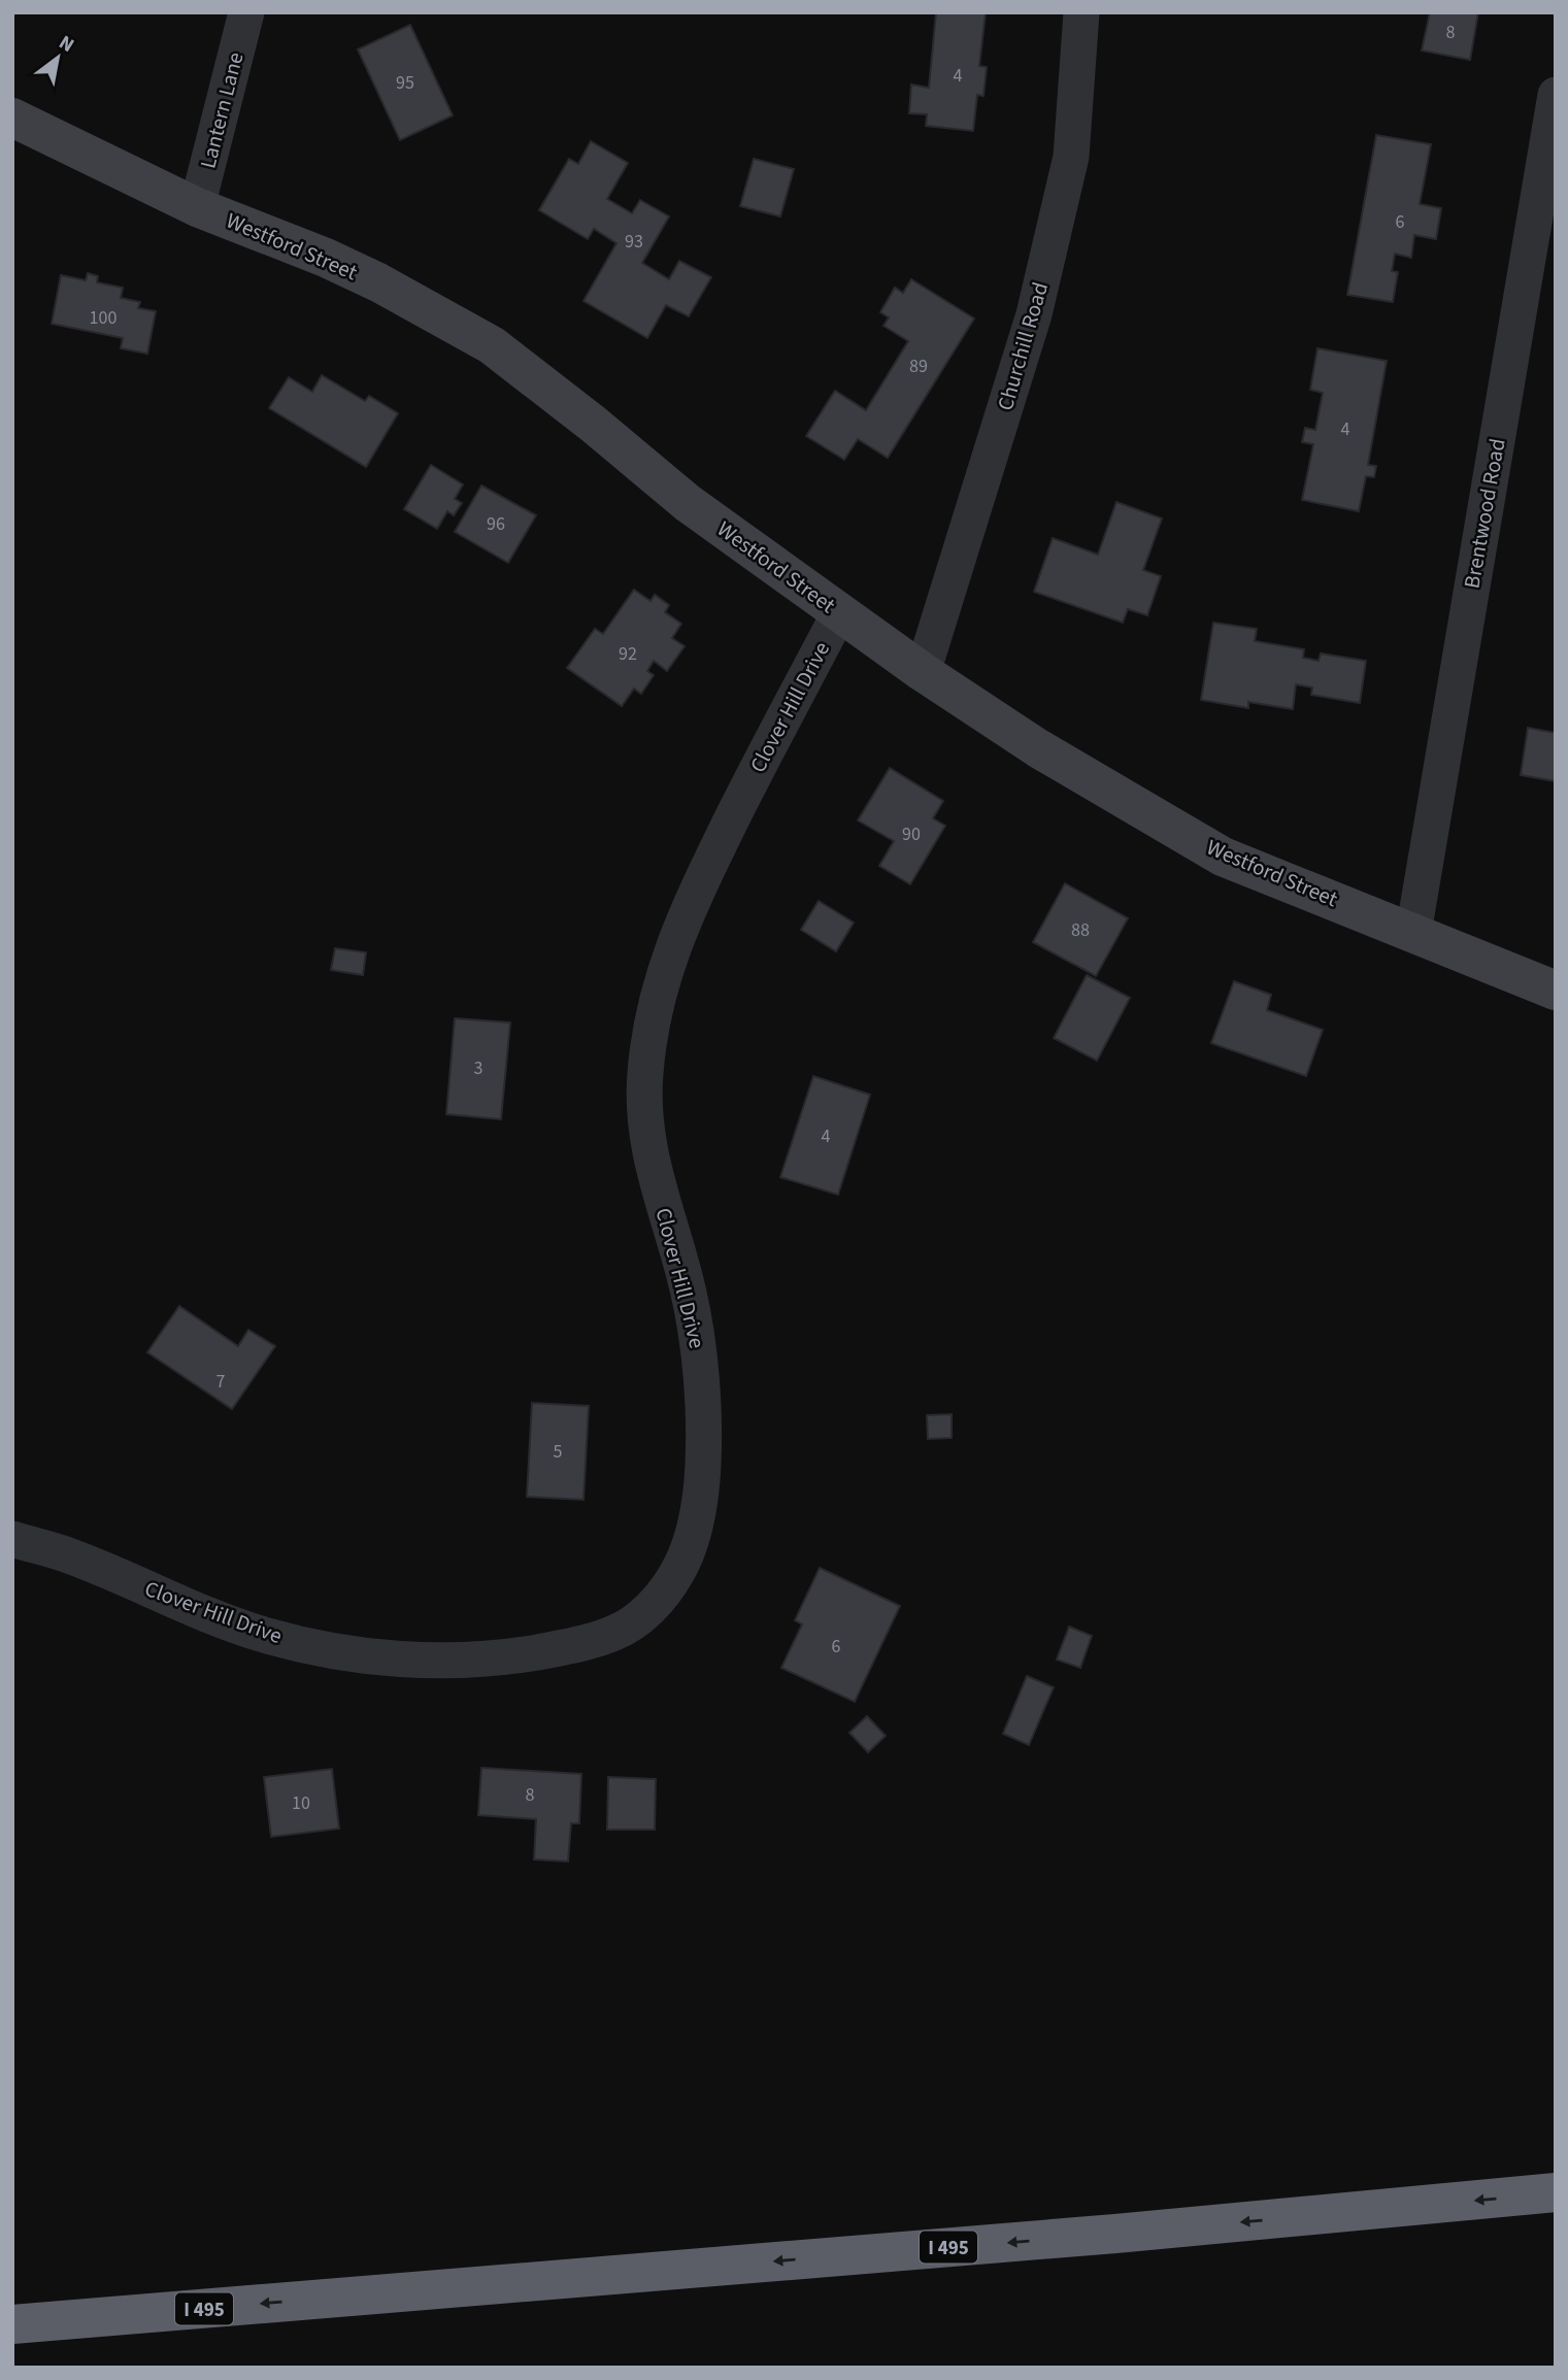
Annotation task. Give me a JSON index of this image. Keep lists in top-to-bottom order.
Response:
{
  "streets": {
    "highway": ["I 495"],
    "main road": ["Westford Street"],
    "street": [
      "Lantern Lane",
      "Churchill Road",
      "Brentwood Road",
      "Clover Hill Drive"
    ]
  },
  "crossings": [
    ["Lantern Lane", "Westford Street"],
    ["Westford Street", "Churchill Road"],
    ["Westford Street", "Brentwood Road"],
    ["Westford Street", "Clover Hill Drive"]
  ],
  "house_numbers": [
    "8",
    "4",
    "95",
    "6",
    "93",
    "100",
    "89",
    "4",
    "96",
    "92",
    "90",
    "88",
    "3",
    "4",
    "7",
    "5",
    "6",
    "8",
    "10"
  ],
  "north": "top right"
}
